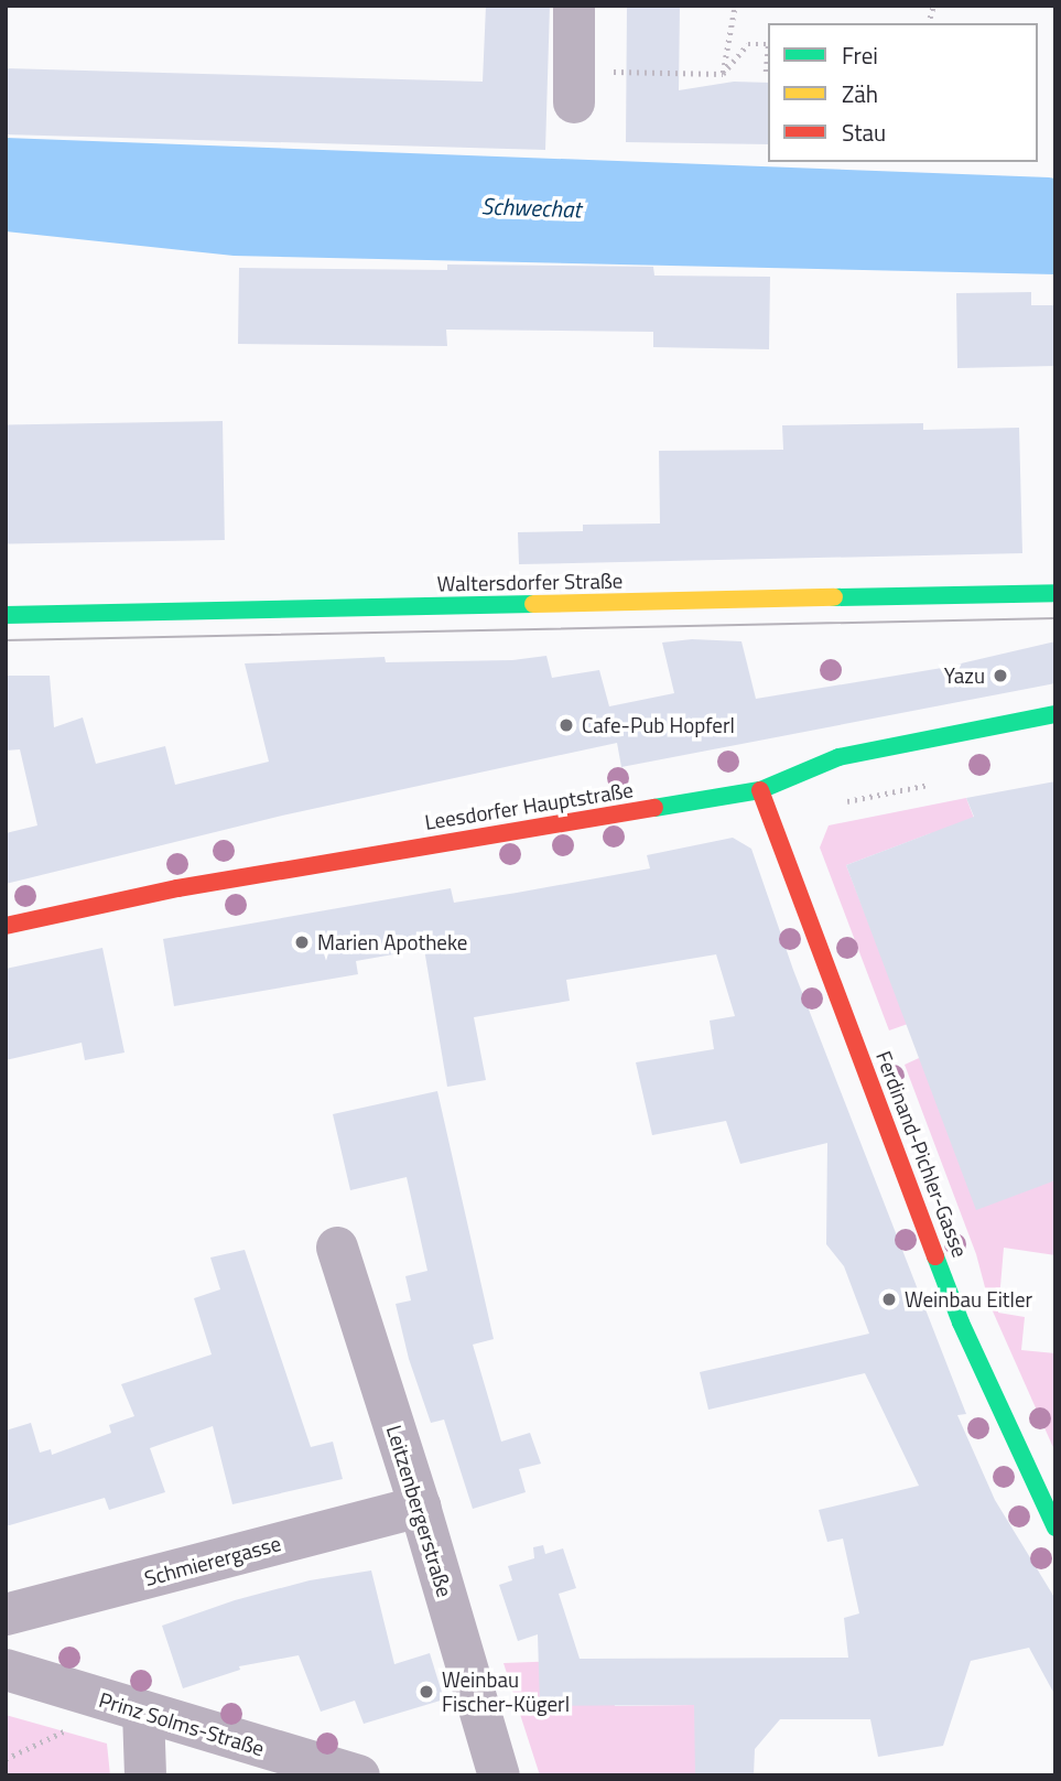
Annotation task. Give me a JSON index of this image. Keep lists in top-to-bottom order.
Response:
{
  "streets": {
    "street": [
      "Waltersdorfer Straße",
      "Leesdorfer Hauptstraße",
      "Ferdinand-Pichler-Gasse",
      "Leitzenbergerstraße",
      "Schmierergasse",
      "Prinz Solms-Straße"
    ]
  },
  "crossings": [
    ["Leesdorfer Hauptstraße", "Ferdinand-Pichler-Gasse"],
    ["Leitzenbergerstraße", "Schmierergasse"]
  ],
  "water": ["Schwechat"],
  "places": [
    "Yazu",
    "Cafe-Pub Hopferl",
    "Marien Apotheke",
    "Weinbau Eitler",
    "Weinbau Fischer-Kügerl"
  ],
  "legend": ["Frei", "Zäh", "Stau"]
}
